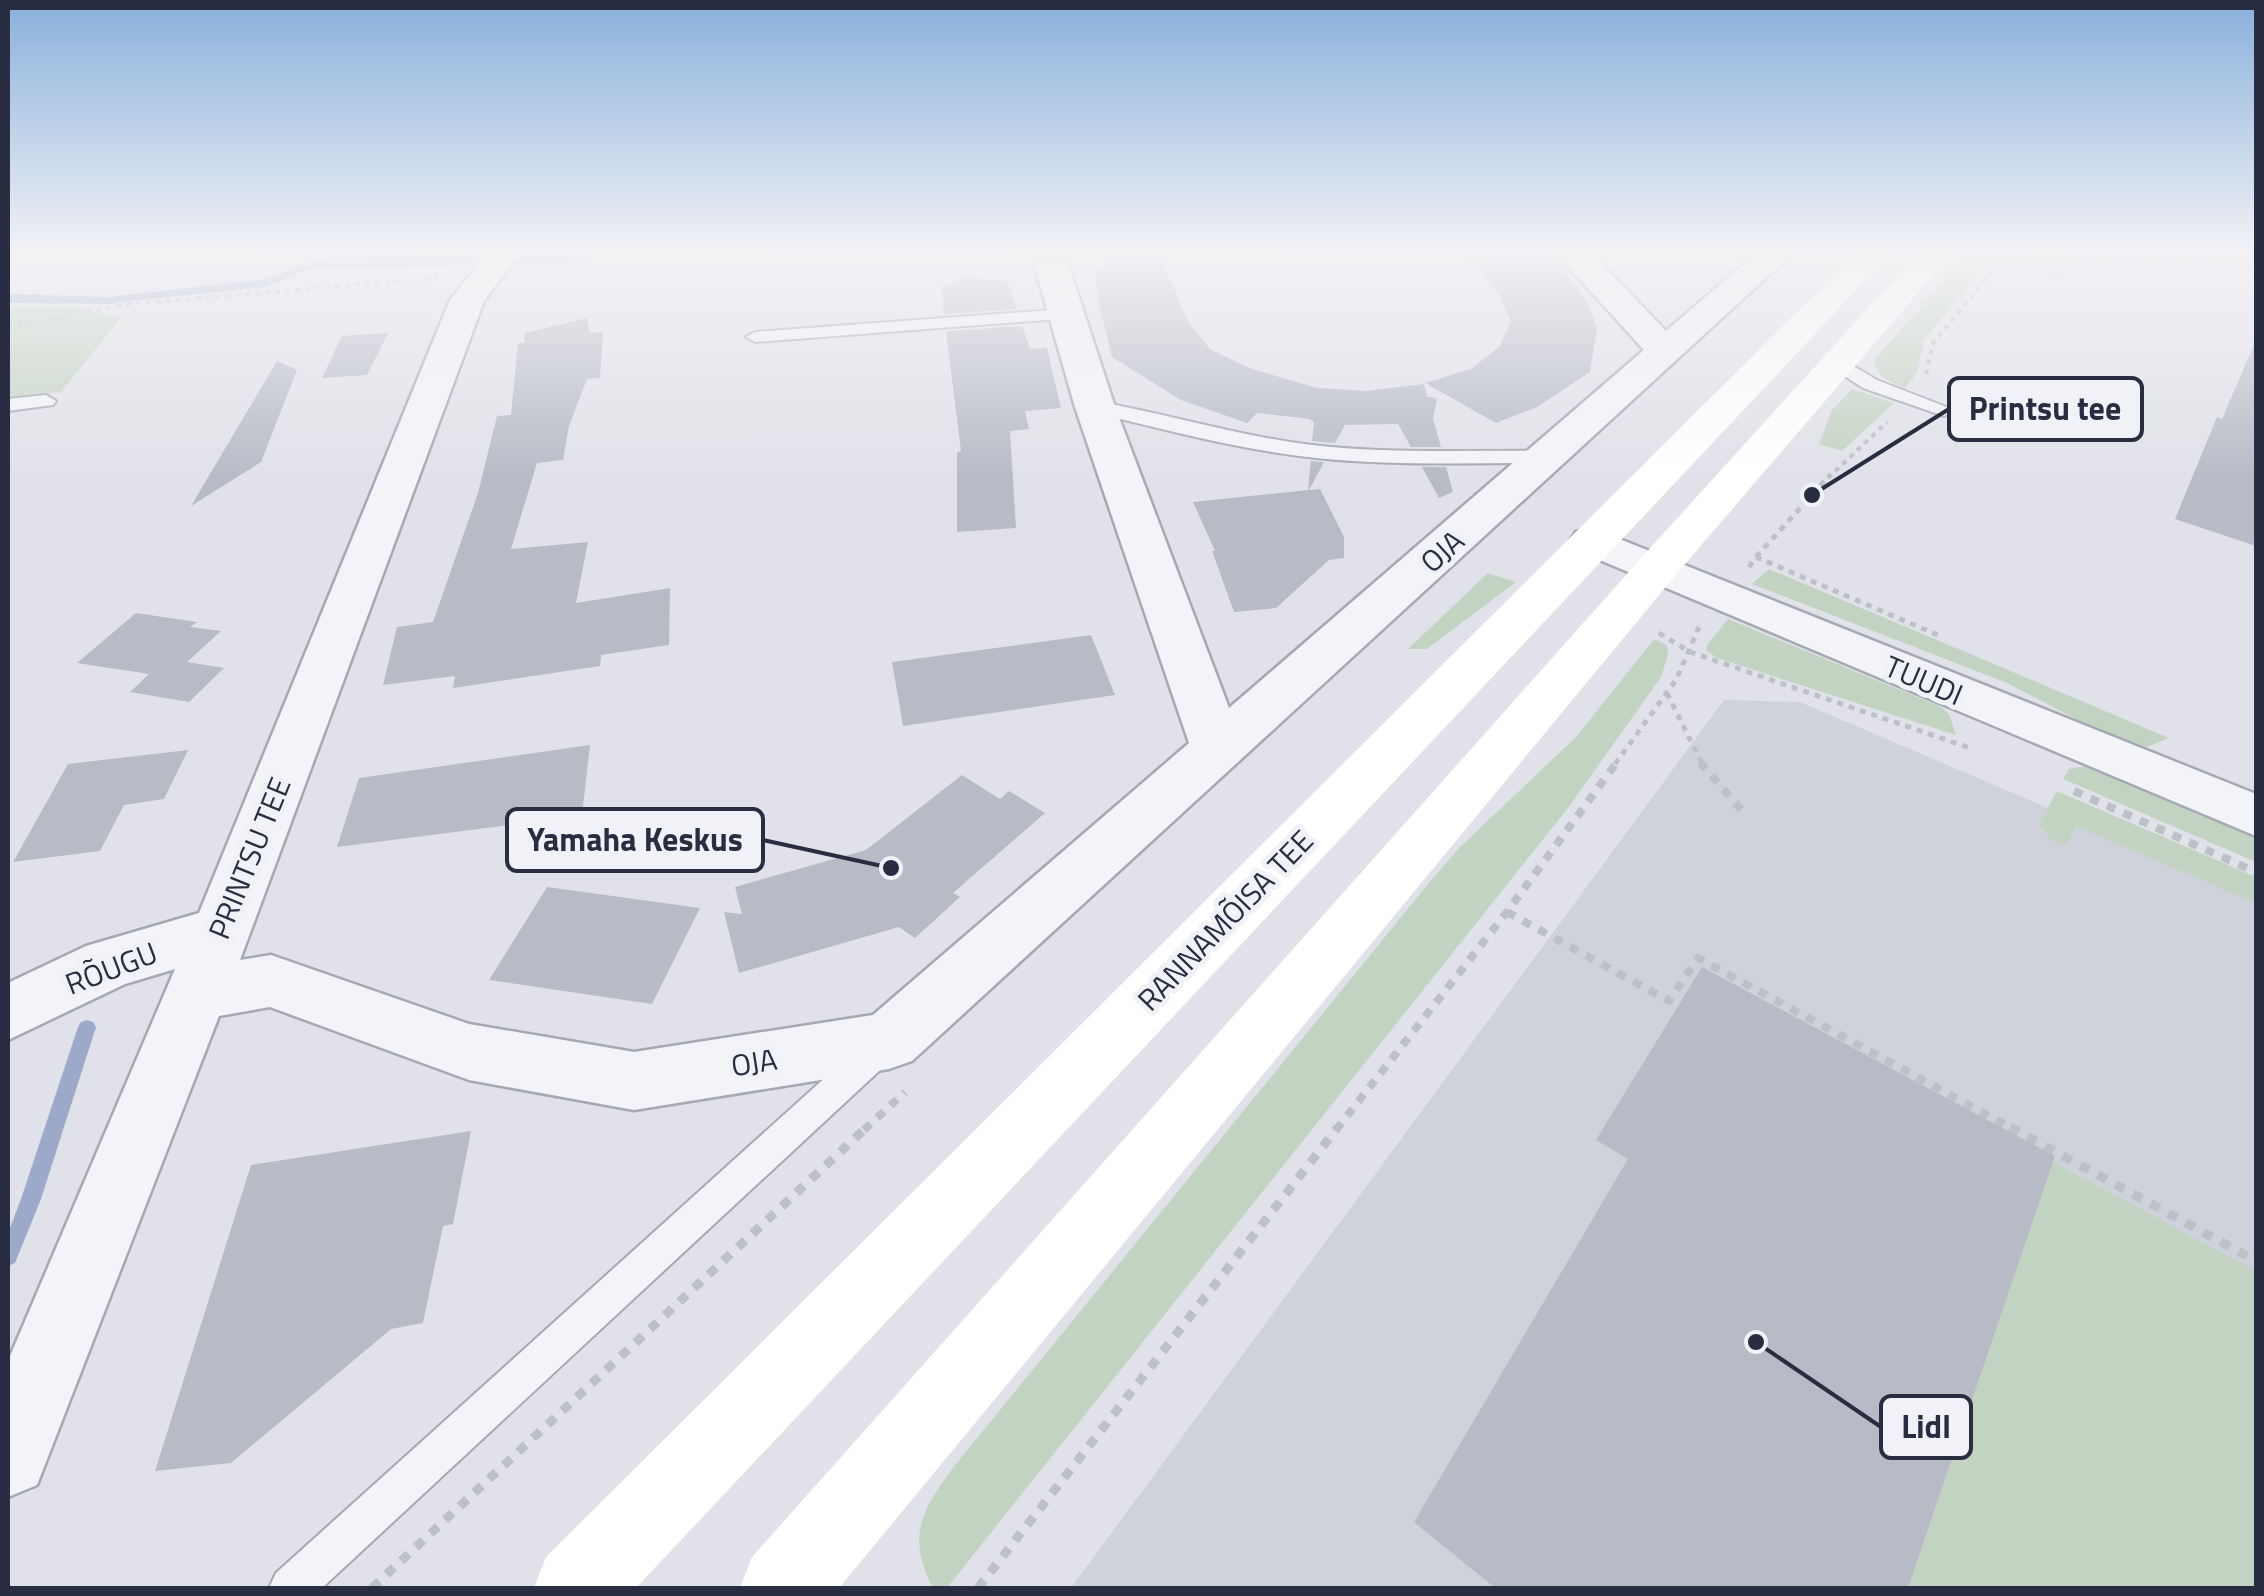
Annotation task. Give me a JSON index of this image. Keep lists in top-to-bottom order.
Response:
{
  "streets": {
    "main road": ["RANNAMÕISA TEE"],
    "street": [
      "OJA",
      "TUUDI",
      "PRINTSU TEE",
      "RÕUGU"
    ]
  },
  "crossings": [
    ["OJA", "PRINTSU TEE"],
    ["TUUDI", "RANNAMÕISA TEE"],
    ["PRINTSU TEE", "RÕUGU"]
  ],
  "places": ["Printsu tee", "Yamaha Keskus", "Lidl"]
}
